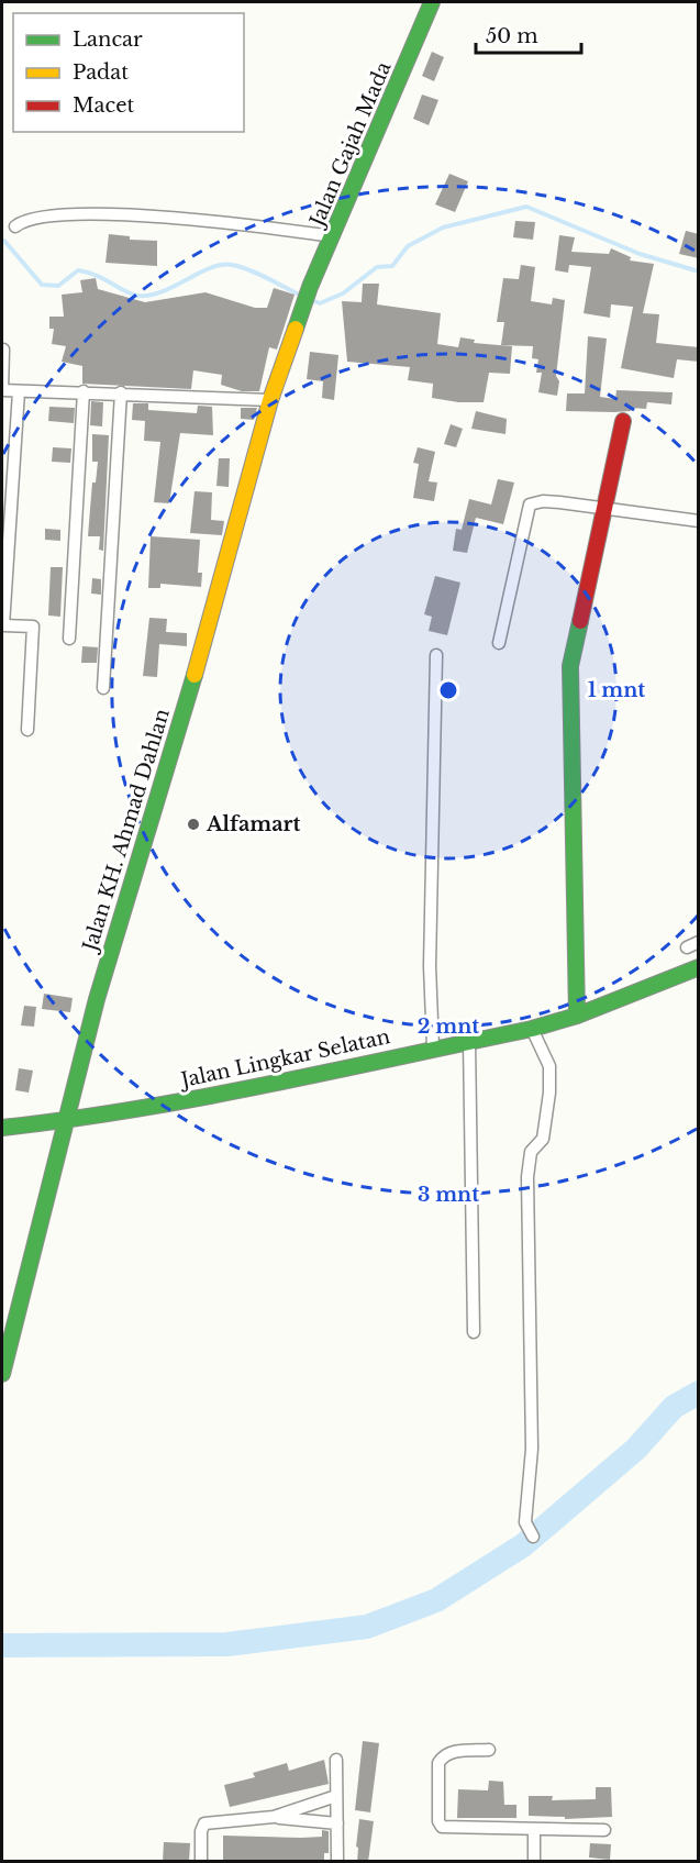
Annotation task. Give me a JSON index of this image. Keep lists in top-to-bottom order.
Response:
{
  "streets": {
    "street": ["Jalan Gajah Mada", "Jalan KH. Ahmad Dahlan", "Jalan Lingkar Selatan"]
  },
  "crossings": [
    ["Jalan Gajah Mada", "Jalan KH. Ahmad Dahlan"],
    ["Jalan KH. Ahmad Dahlan", "Jalan Lingkar Selatan"]
  ],
  "places": ["Alfamart"],
  "legend": ["Lancar", "Padat", "Macet"],
  "scale_bar": "50 m",
  "rings": ["1 mnt", "2 mnt", "3 mnt"]
}
